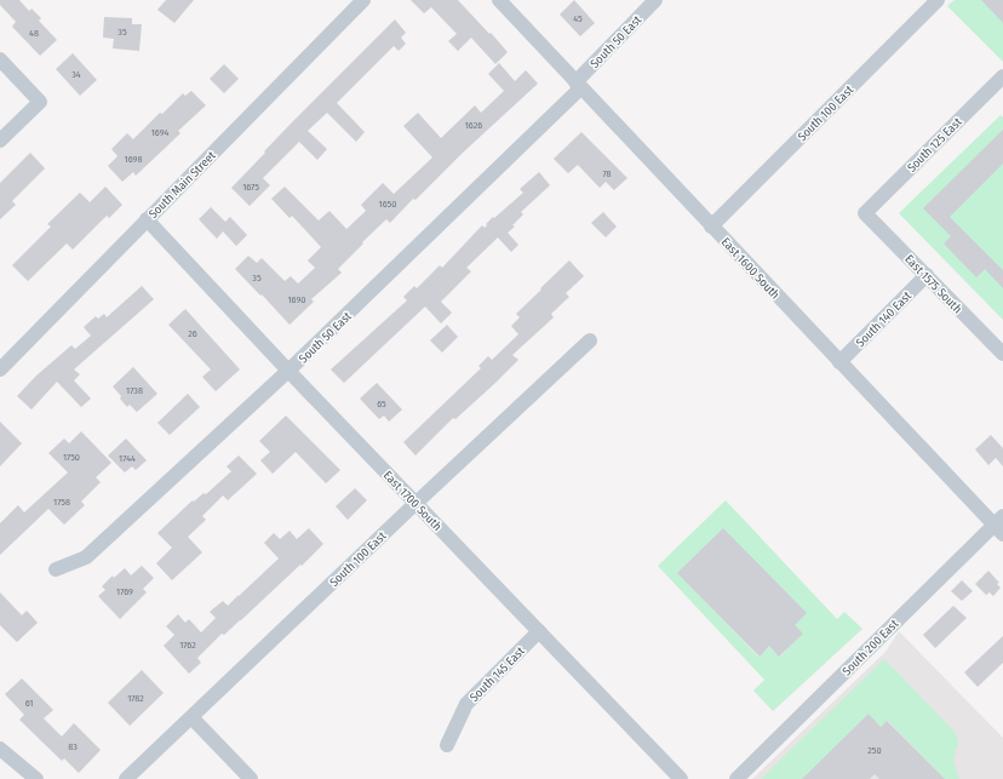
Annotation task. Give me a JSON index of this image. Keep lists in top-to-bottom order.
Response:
{
  "streets": {
    "street": [
      "South 50 East",
      "South 100 East",
      "South 125 East",
      "South Main Street",
      "East 1600 South",
      "East 1575 South",
      "South 140 East",
      "East 1700 South",
      "South 200 East",
      "South 145 East"
    ]
  },
  "crossings": [
    ["South 50 East", "East 1600 South"],
    ["South 50 East", "East 1700 South"],
    ["South 100 East", "East 1600 South"],
    ["South 100 East", "East 1700 South"],
    ["South 125 East", "East 1575 South"],
    ["South Main Street", "East 1700 South"],
    ["East 1600 South", "South 140 East"],
    ["East 1600 South", "South 200 East"],
    ["East 1575 South", "South 140 East"],
    ["East 1700 South", "South 145 East"]
  ],
  "house_numbers": [
    "45",
    "35",
    "48",
    "34",
    "1626",
    "1694",
    "1698",
    "78",
    "1675",
    "1650",
    "35",
    "1690",
    "26",
    "1738",
    "65",
    "1750",
    "1744",
    "1758",
    "1769",
    "1762",
    "1782",
    "61",
    "83",
    "250"
  ]
}
